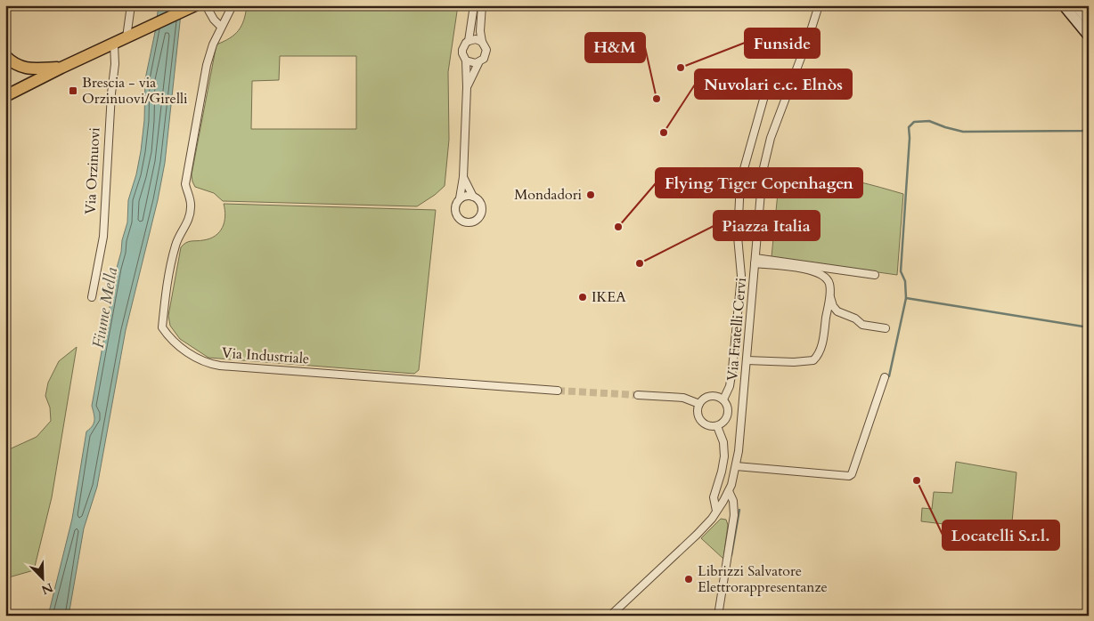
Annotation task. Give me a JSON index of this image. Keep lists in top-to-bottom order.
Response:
{
  "streets": {
    "street": ["Via Orzinuovi", "Via Fratelli Cervi", "Via Industriale"]
  },
  "water": ["Fiume Mella"],
  "places": {
    "other": [
      "Funside",
      "H&M",
      "Nuvolari c.c. Elnòs",
      "Mondadori",
      "Flying Tiger Copenhagen",
      "Piazza Italia",
      "IKEA",
      "Locatelli S.r.l.",
      "Librizzi Salvatore Elettrorappresentanze"
    ],
    "transit": ["Brescia - via Orzinuovi/Girelli"]
  },
  "north": "bottom right"
}
